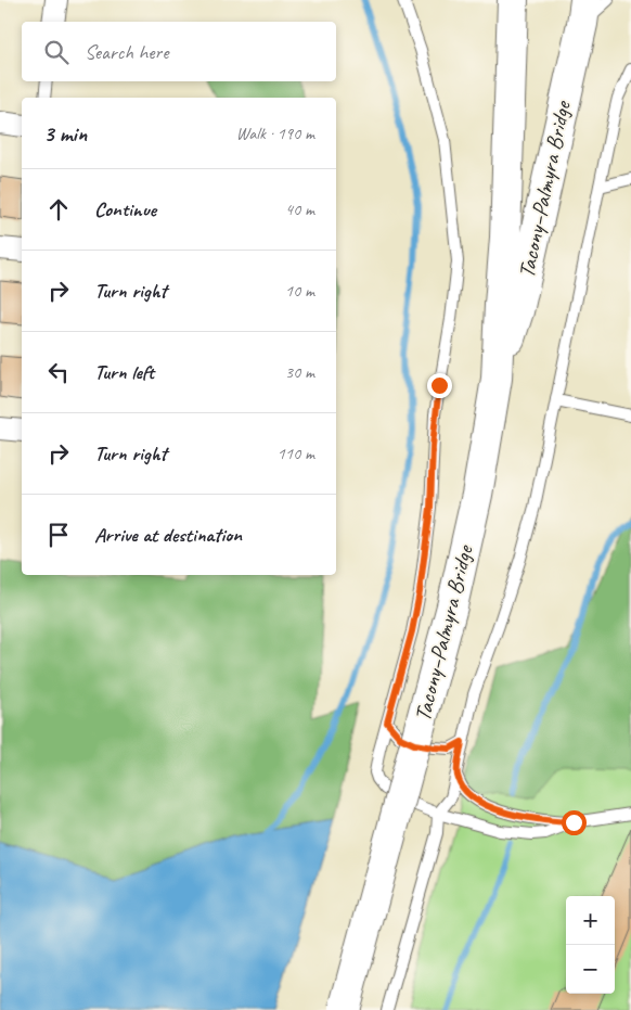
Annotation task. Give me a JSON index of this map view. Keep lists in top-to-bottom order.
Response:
{
  "streets": {
    "highway": ["Tacony–Palmyra Bridge"]
  },
  "page": {
    "search": "Search here",
    "heading": ["3 min", "Walk · 190 m"],
    "list": [
      ["Continue", "40 m"],
      ["Turn right", "10 m"],
      ["Turn left", "30 m"],
      ["Turn right", "110 m"],
      "Arrive at destination"
    ],
    "map_buttons": ["+", "−"]
  }
}
